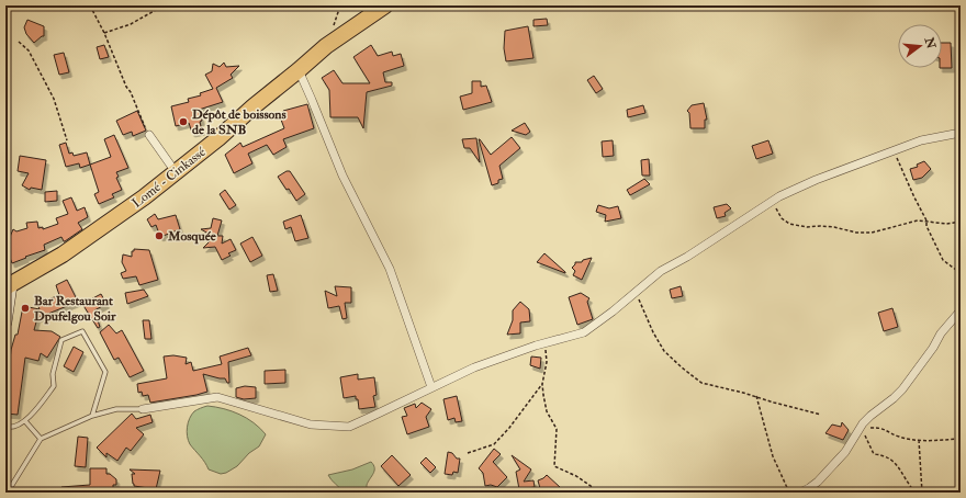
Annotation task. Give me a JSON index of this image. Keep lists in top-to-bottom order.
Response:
{
  "streets": {
    "highway": ["Lomé - Cinkassé"]
  },
  "places": ["Dépôt de boissons de la SNB", "Mosquée", "Bar Restaurant Dpufelgou Soir"],
  "north": "right"
}
